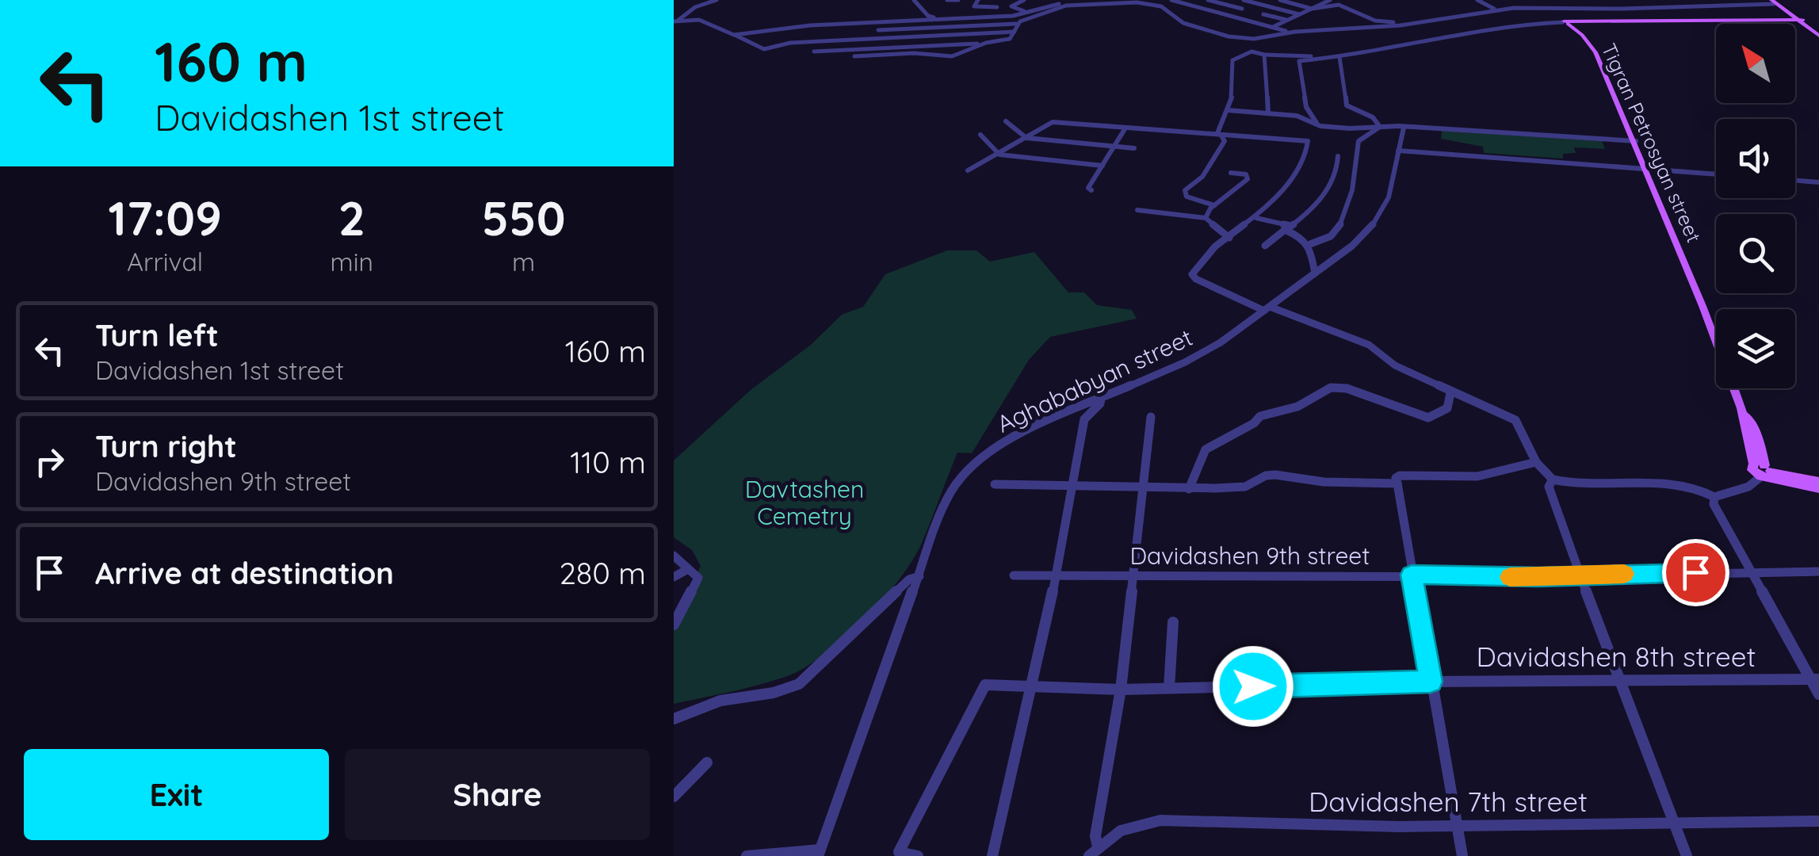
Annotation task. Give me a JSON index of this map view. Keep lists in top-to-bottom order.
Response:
{
  "streets": {
    "main road": ["Tigran Petrosyan street"],
    "street": [
      "Aghababyan street",
      "Davidashen 9th street",
      "Davidashen 8th street",
      "Davidashen 7th street"
    ]
  },
  "parks": ["Davtashen Cemetry"],
  "north": "top left",
  "page": {
    "turn": ["160 m", "Davidashen 1st street"],
    "eta": [
      "17:09",
      "Arrival",
      "2",
      "min",
      "550",
      "m"
    ],
    "list": [
      {
        "name": "Turn left",
        "note": "Davidashen 1st street",
        "value": "160 m"
      },
      {
        "name": "Turn right",
        "note": "Davidashen 9th street",
        "value": "110 m"
      },
      {
        "name": "Arrive at destination",
        "value": "280 m"
      }
    ],
    "buttons": ["Exit", "Share"]
  }
}
